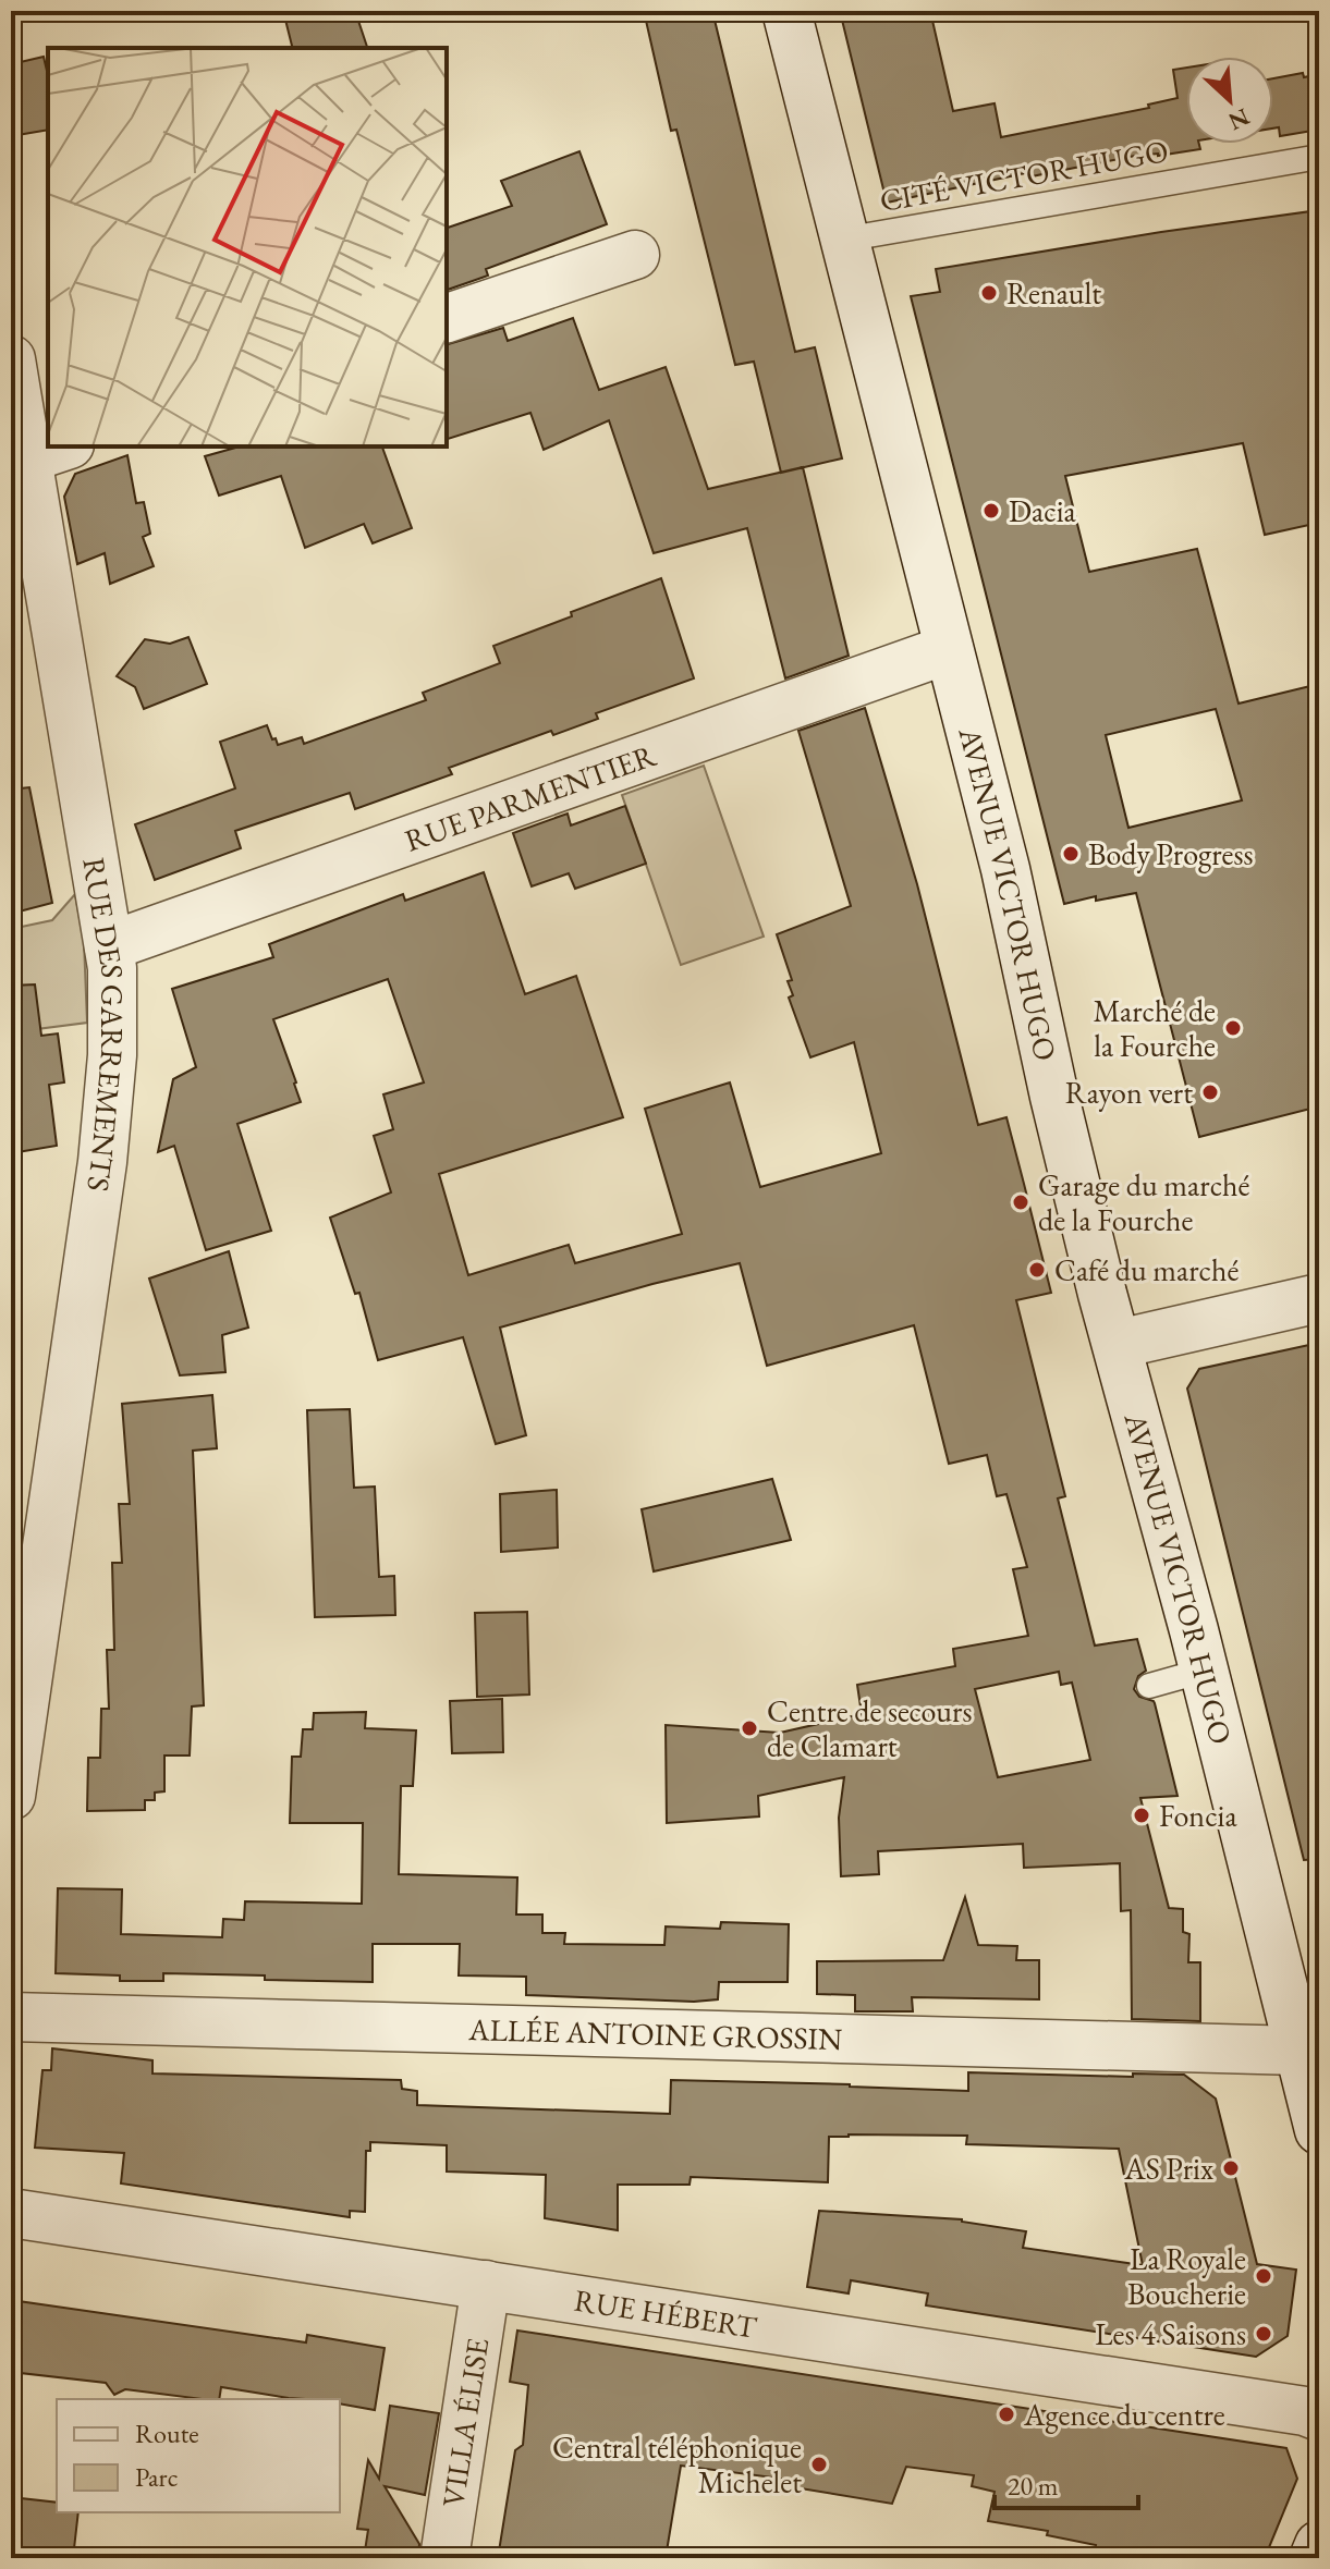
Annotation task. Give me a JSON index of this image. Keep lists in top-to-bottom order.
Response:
{
  "streets": {
    "street": [
      "RUE PARMENTIER",
      "AVENUE VICTOR HUGO",
      "RUE DES GARREMENTS",
      "ALLÉE ANTOINE GROSSIN",
      "RUE HÉBERT",
      "VILLA ÉLISE"
    ],
    "lane": ["CITÉ VICTOR HUGO"]
  },
  "crossings": [
    ["CITÉ VICTOR HUGO", "AVENUE VICTOR HUGO"],
    ["RUE PARMENTIER", "AVENUE VICTOR HUGO"],
    ["RUE PARMENTIER", "RUE DES GARREMENTS"],
    ["AVENUE VICTOR HUGO", "ALLÉE ANTOINE GROSSIN"],
    ["RUE HÉBERT", "VILLA ÉLISE"]
  ],
  "places": [
    "Renault",
    "Dacia",
    "Body Progress",
    "Marché de la Fourche",
    "Rayon vert",
    "Garage du marché de la Fourche",
    "Café du marché",
    "Centre de secours de Clamart",
    "Foncia",
    "AS Prix",
    "La Royale Boucherie",
    "Les 4 Saisons",
    "Agence du centre",
    "Central téléphonique Michelet"
  ],
  "legend": ["Route", "Parc"],
  "scale_bar": "20 m",
  "north": "bottom right"
}
